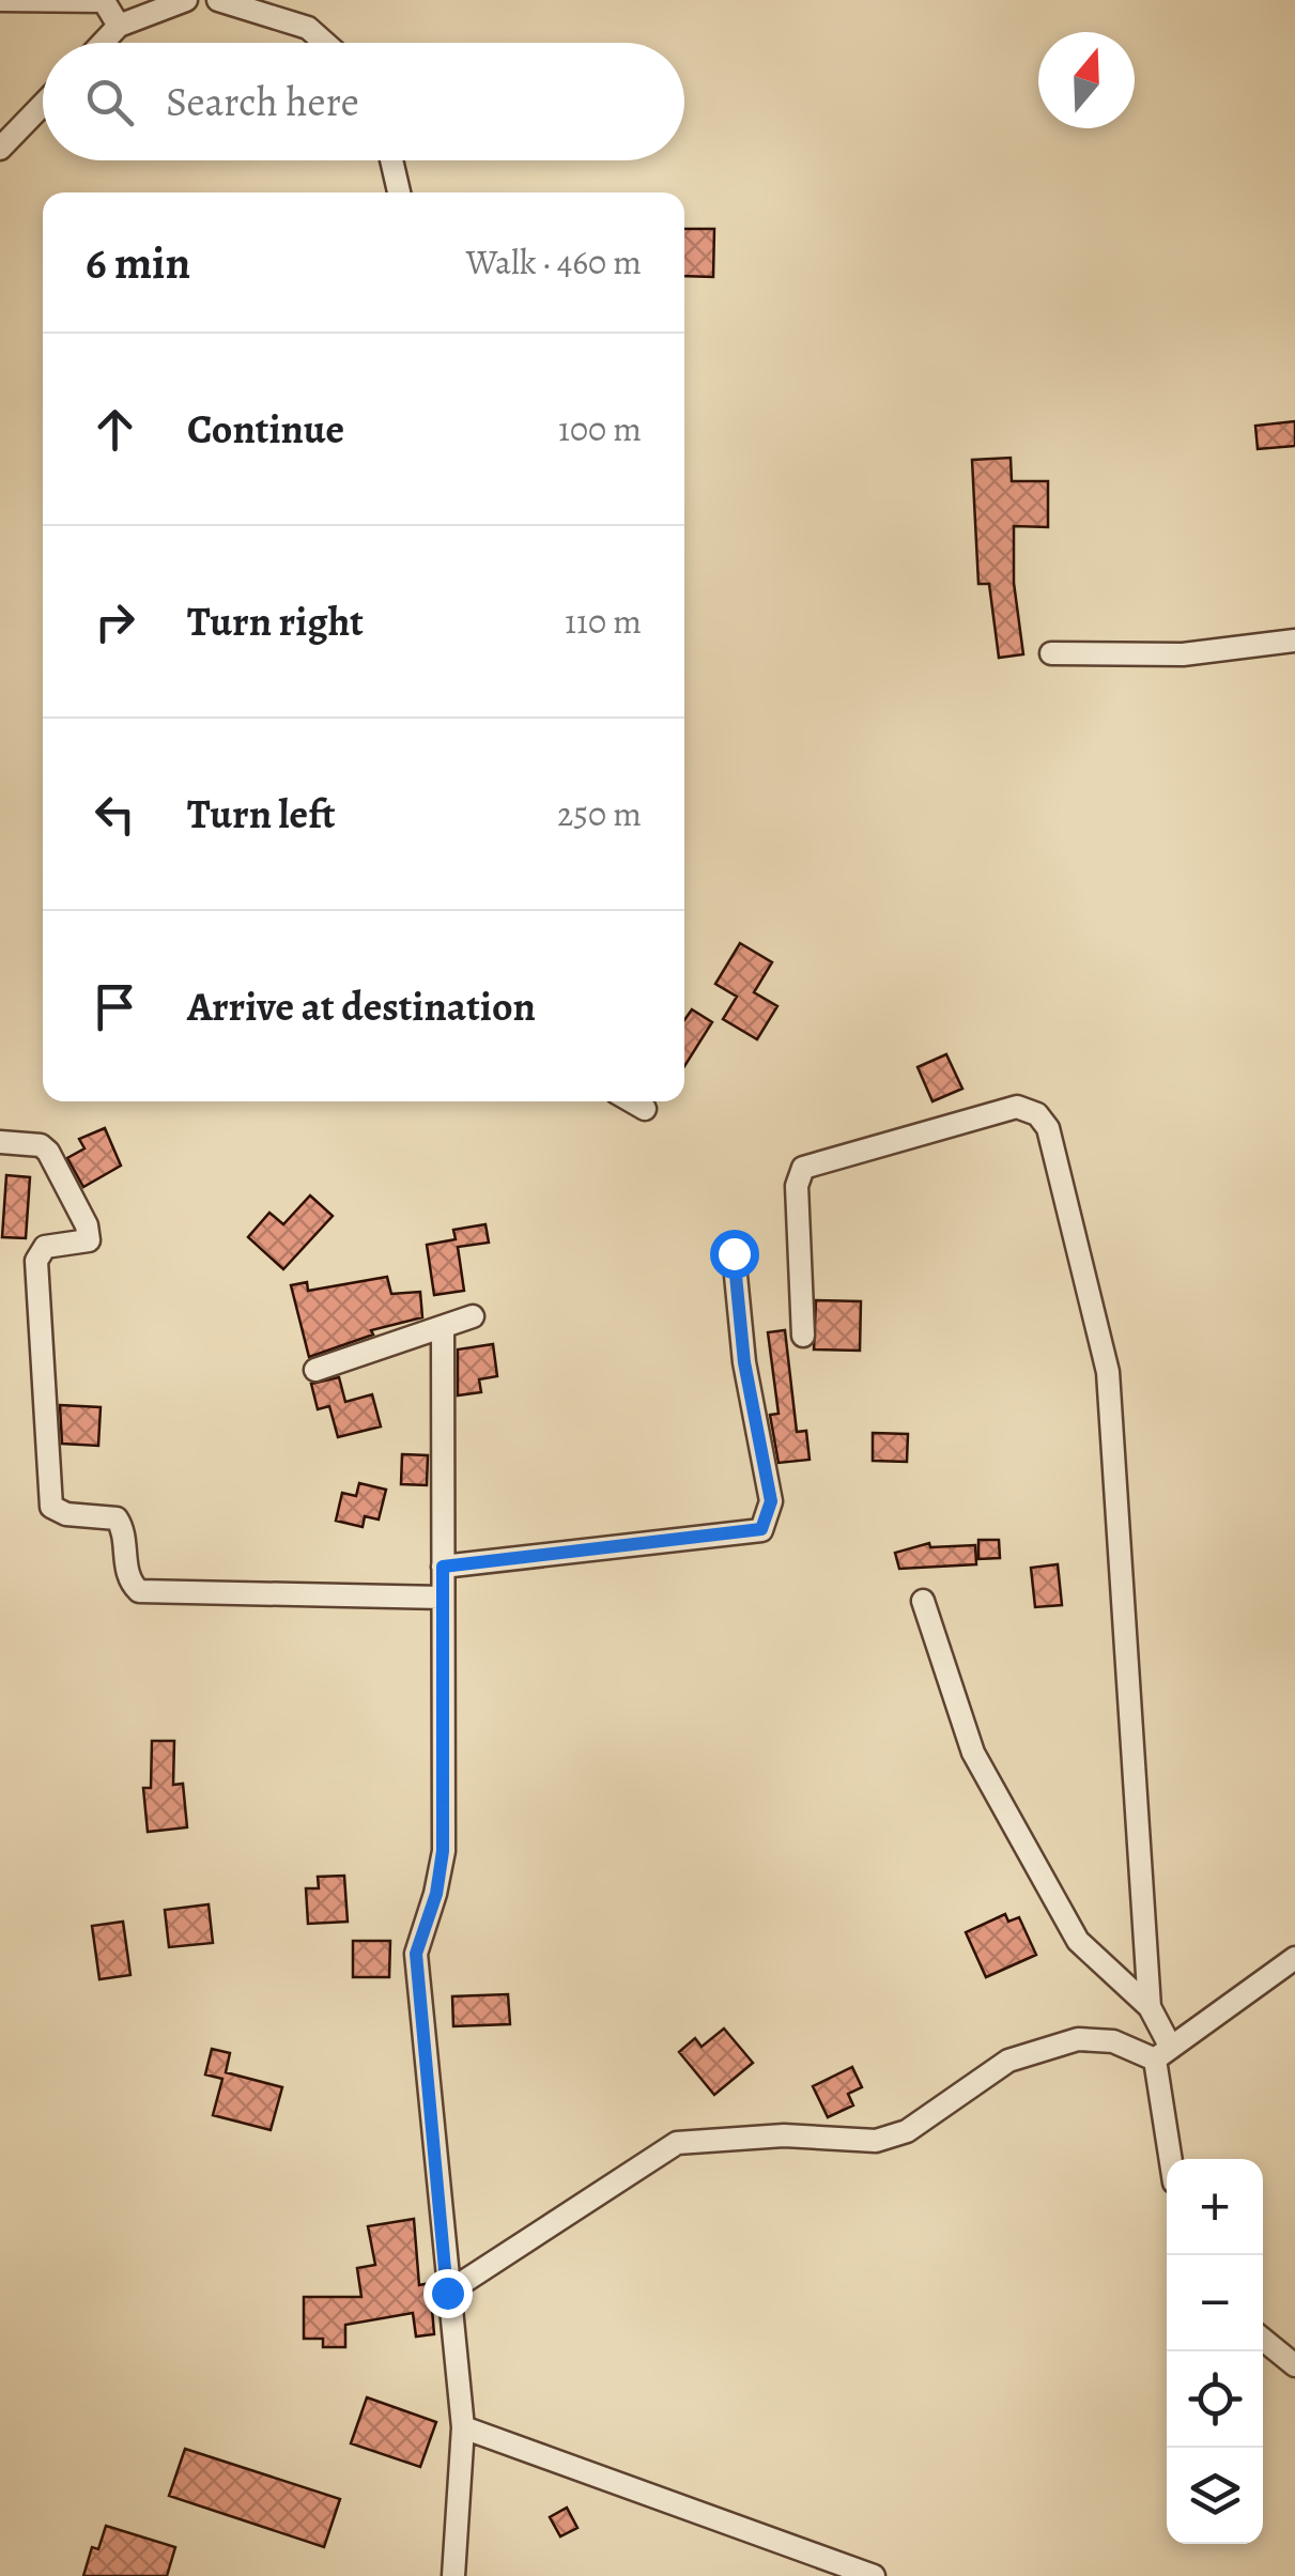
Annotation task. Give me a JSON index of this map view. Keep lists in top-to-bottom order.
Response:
{
  "north": "top",
  "page": {
    "search": "Search here",
    "heading": ["6 min", "Walk · 460 m"],
    "list": [
      ["Continue", "100 m"],
      ["Turn right", "110 m"],
      ["Turn left", "250 m"],
      "Arrive at destination"
    ],
    "map_buttons": ["+", "−"]
  }
}
